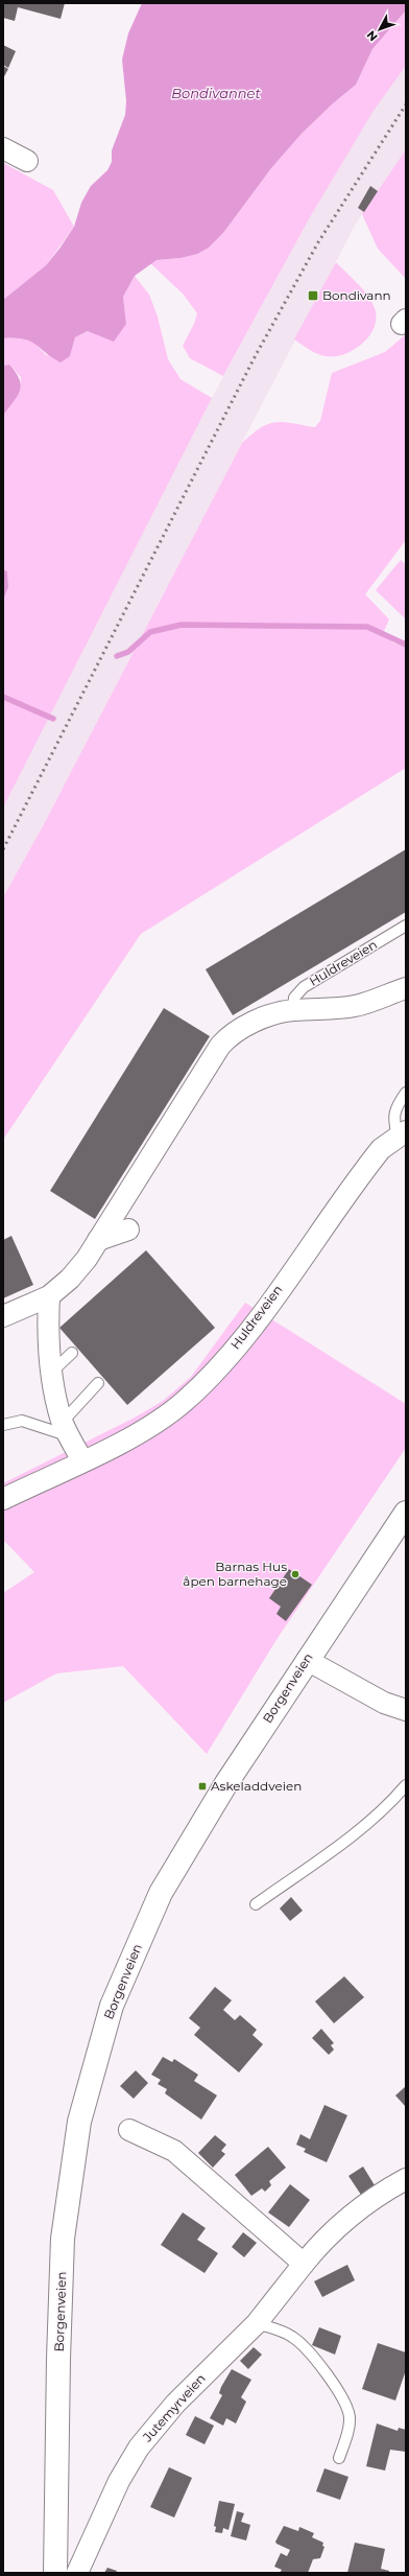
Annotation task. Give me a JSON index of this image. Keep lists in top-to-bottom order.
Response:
{
  "streets": {
    "street": ["Huldreveien", "Borgenveien", "Jutemyrveien"]
  },
  "water": ["Bondivannet"],
  "places": {
    "transit": ["Bondivann", "Askeladdveien"],
    "other": ["Barnas Hus åpen barnehage"]
  },
  "north": "bottom left"
}
